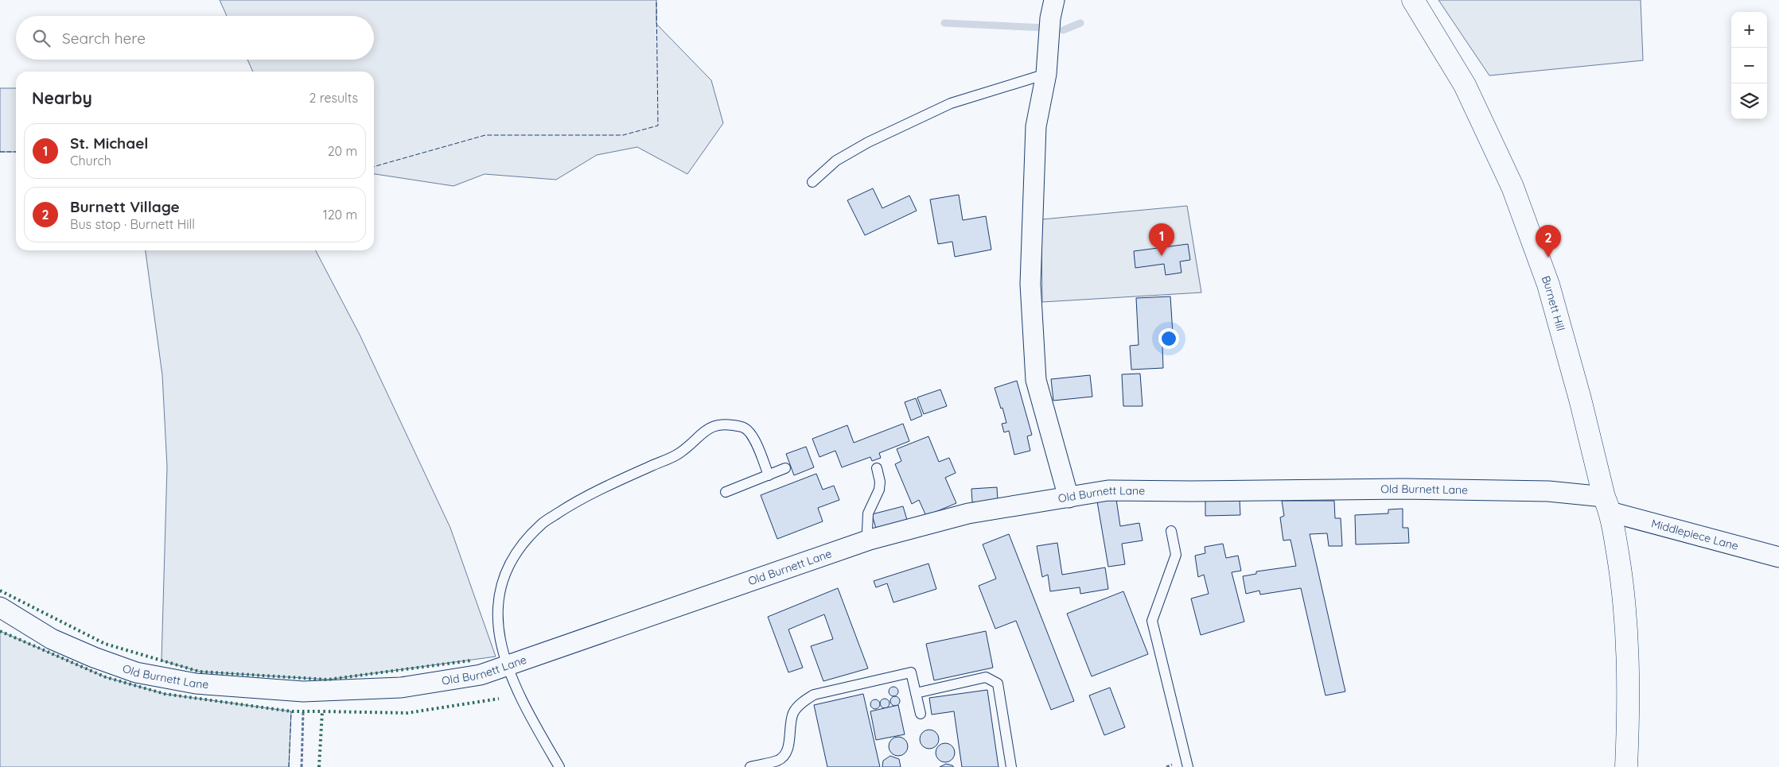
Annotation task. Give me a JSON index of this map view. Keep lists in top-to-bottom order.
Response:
{
  "streets": {
    "main road": ["Burnett Hill"],
    "street": ["Old Burnett Lane", "Middlepiece Lane"]
  },
  "crossings": [
    ["Burnett Hill", "Old Burnett Lane"],
    ["Burnett Hill", "Middlepiece Lane"],
    ["Old Burnett Lane", "Middlepiece Lane"]
  ],
  "page": {
    "map_buttons": ["+", "−"],
    "search": "Search here",
    "heading": ["Nearby", "2 results"],
    "list": [
      {
        "mark": "1",
        "name": "St. Michael",
        "note": "Church",
        "value": "20 m"
      },
      {
        "mark": "2",
        "name": "Burnett Village",
        "note": "Bus stop · Burnett Hill",
        "value": "120 m"
      }
    ],
    "pins": ["1", "2"]
  }
}
